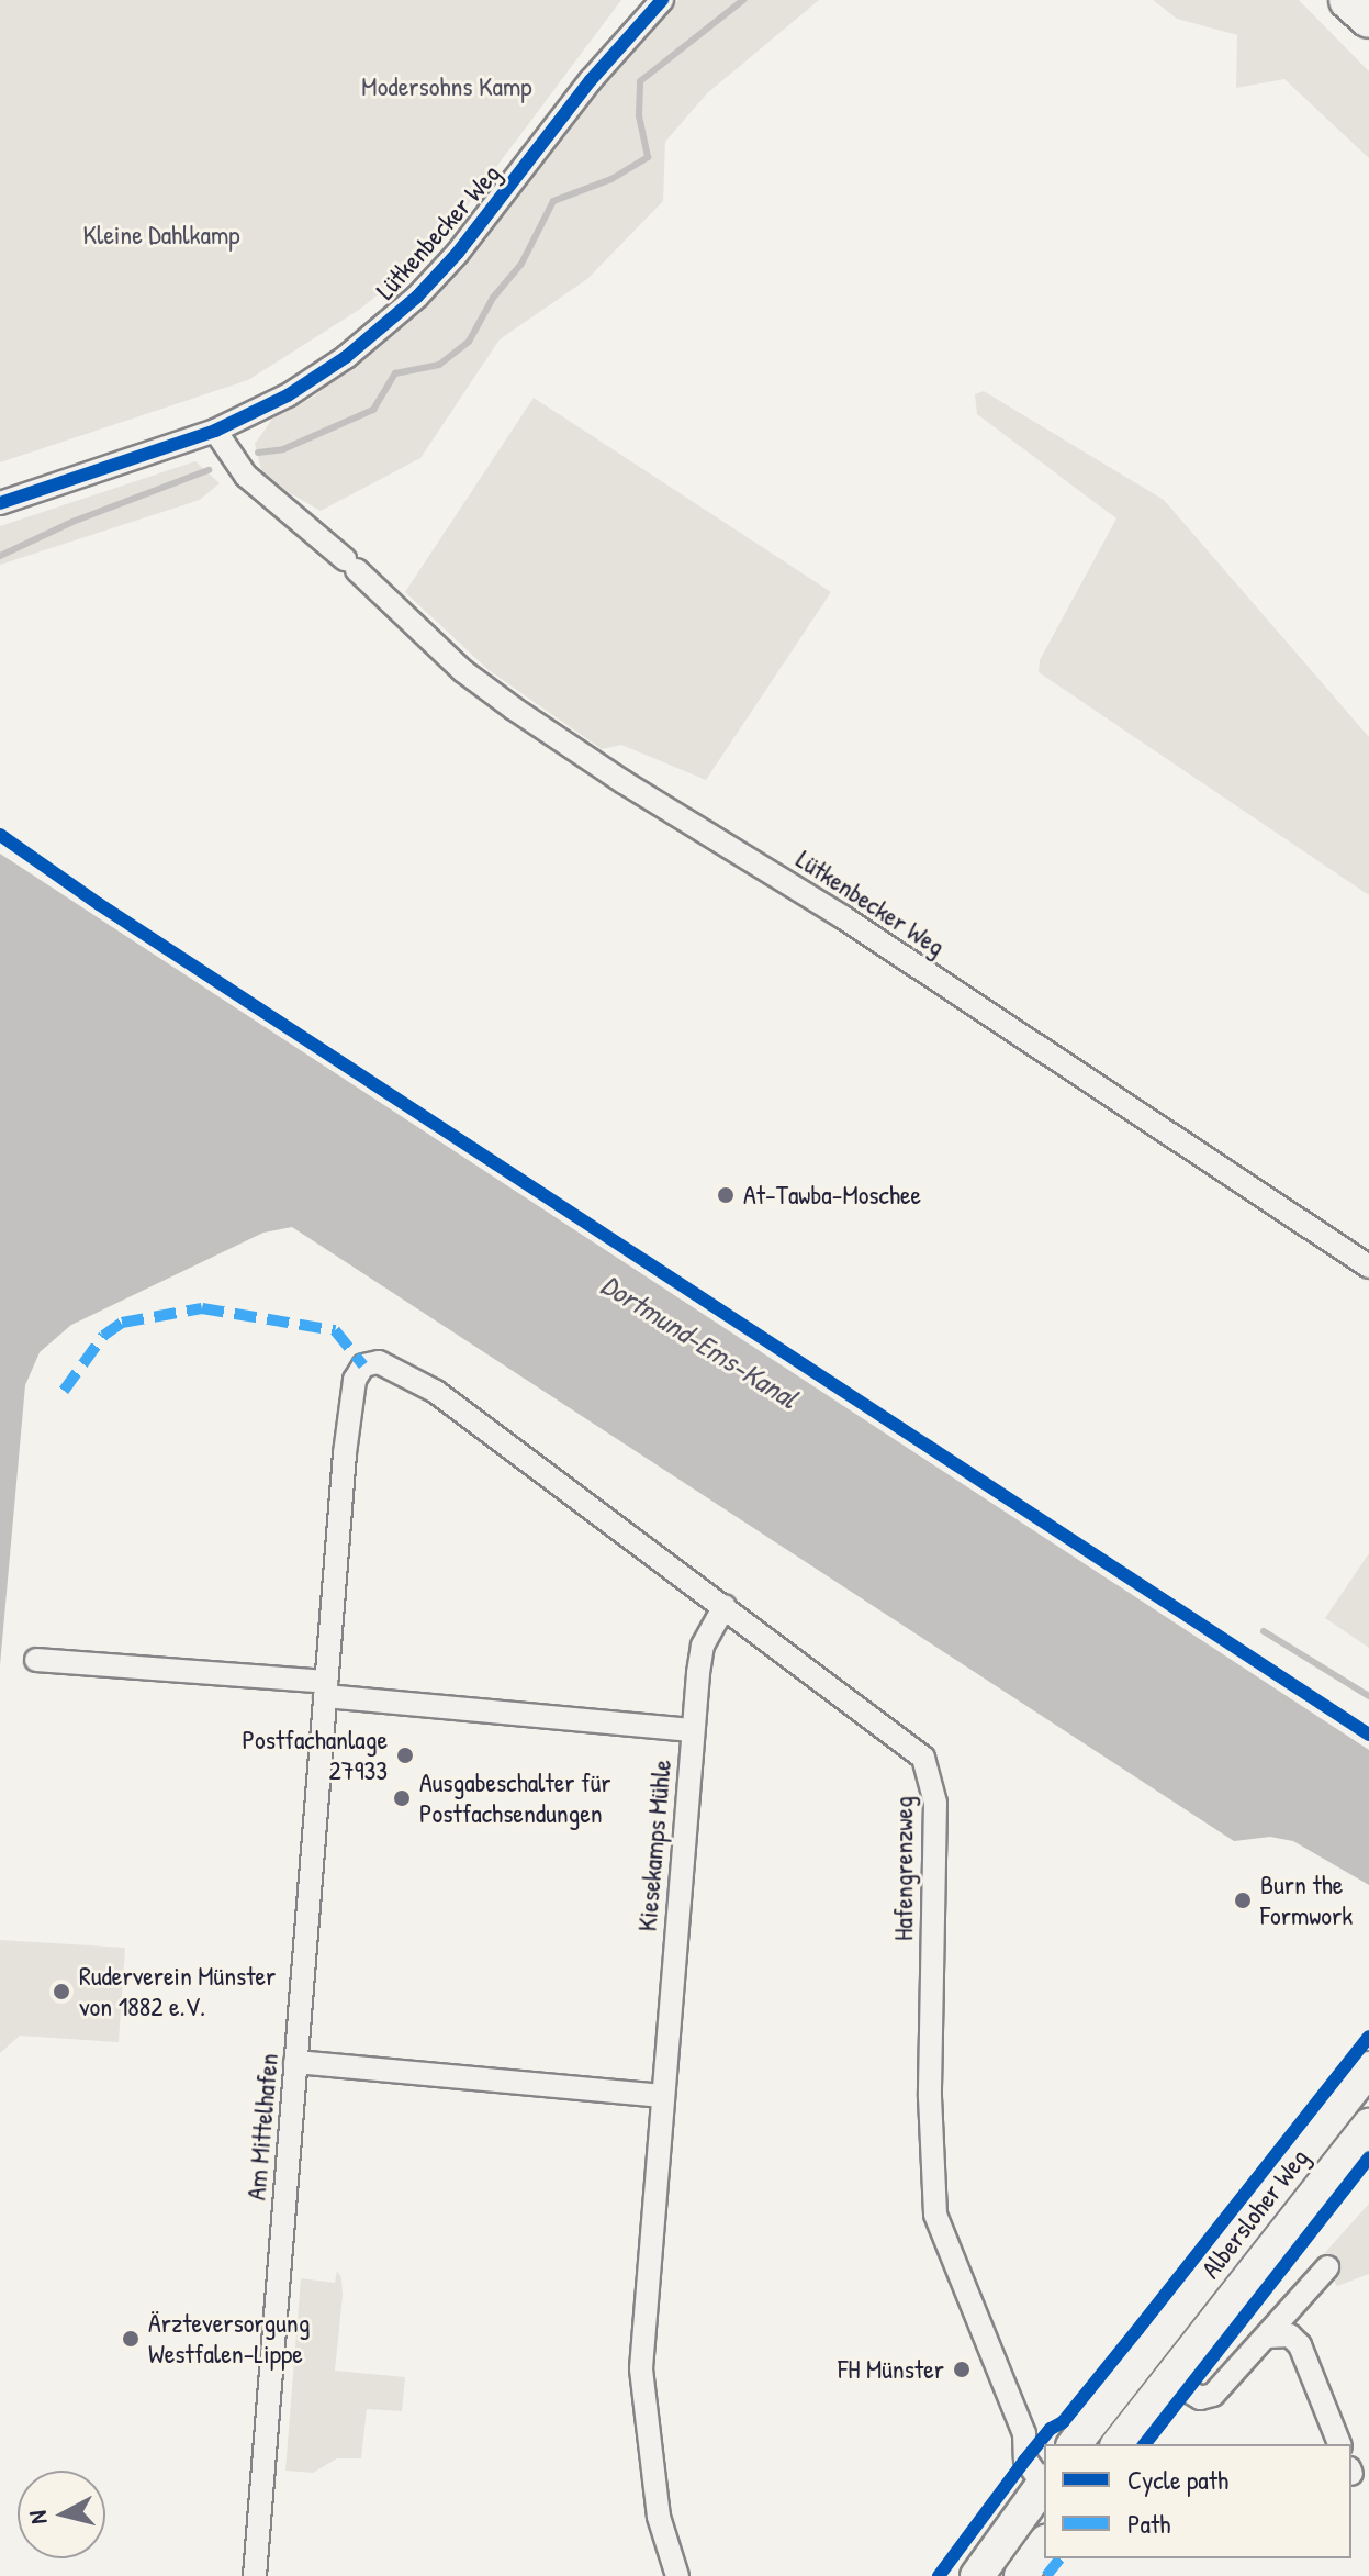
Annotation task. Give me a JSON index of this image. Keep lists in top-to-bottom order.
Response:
{
  "streets": {
    "main road": ["Albersloher Weg"],
    "street": [
      "Lütkenbecker Weg",
      "Kiesekamps Mühle",
      "Hafengrenzweg",
      "Am Mittelhafen"
    ]
  },
  "crossings": [
    ["Kiesekamps Mühle", "Hafengrenzweg"],
    ["Hafengrenzweg", "Am Mittelhafen"]
  ],
  "water": ["Dortmund-Ems-Kanal"],
  "parks": ["Modersohns Kamp", "Kleine Dahlkamp"],
  "places": [
    "At-Tawba-Moschee",
    "Postfachanlage 27933",
    "Ausgabeschalter für Postfachsendungen",
    "Burn the Formwork",
    "Ruderverein Münster von 1882 e.V.",
    "Ärzteversorgung Westfalen-Lippe",
    "FH Münster"
  ],
  "legend": ["Cycle path", "Path"],
  "north": "left"
}
